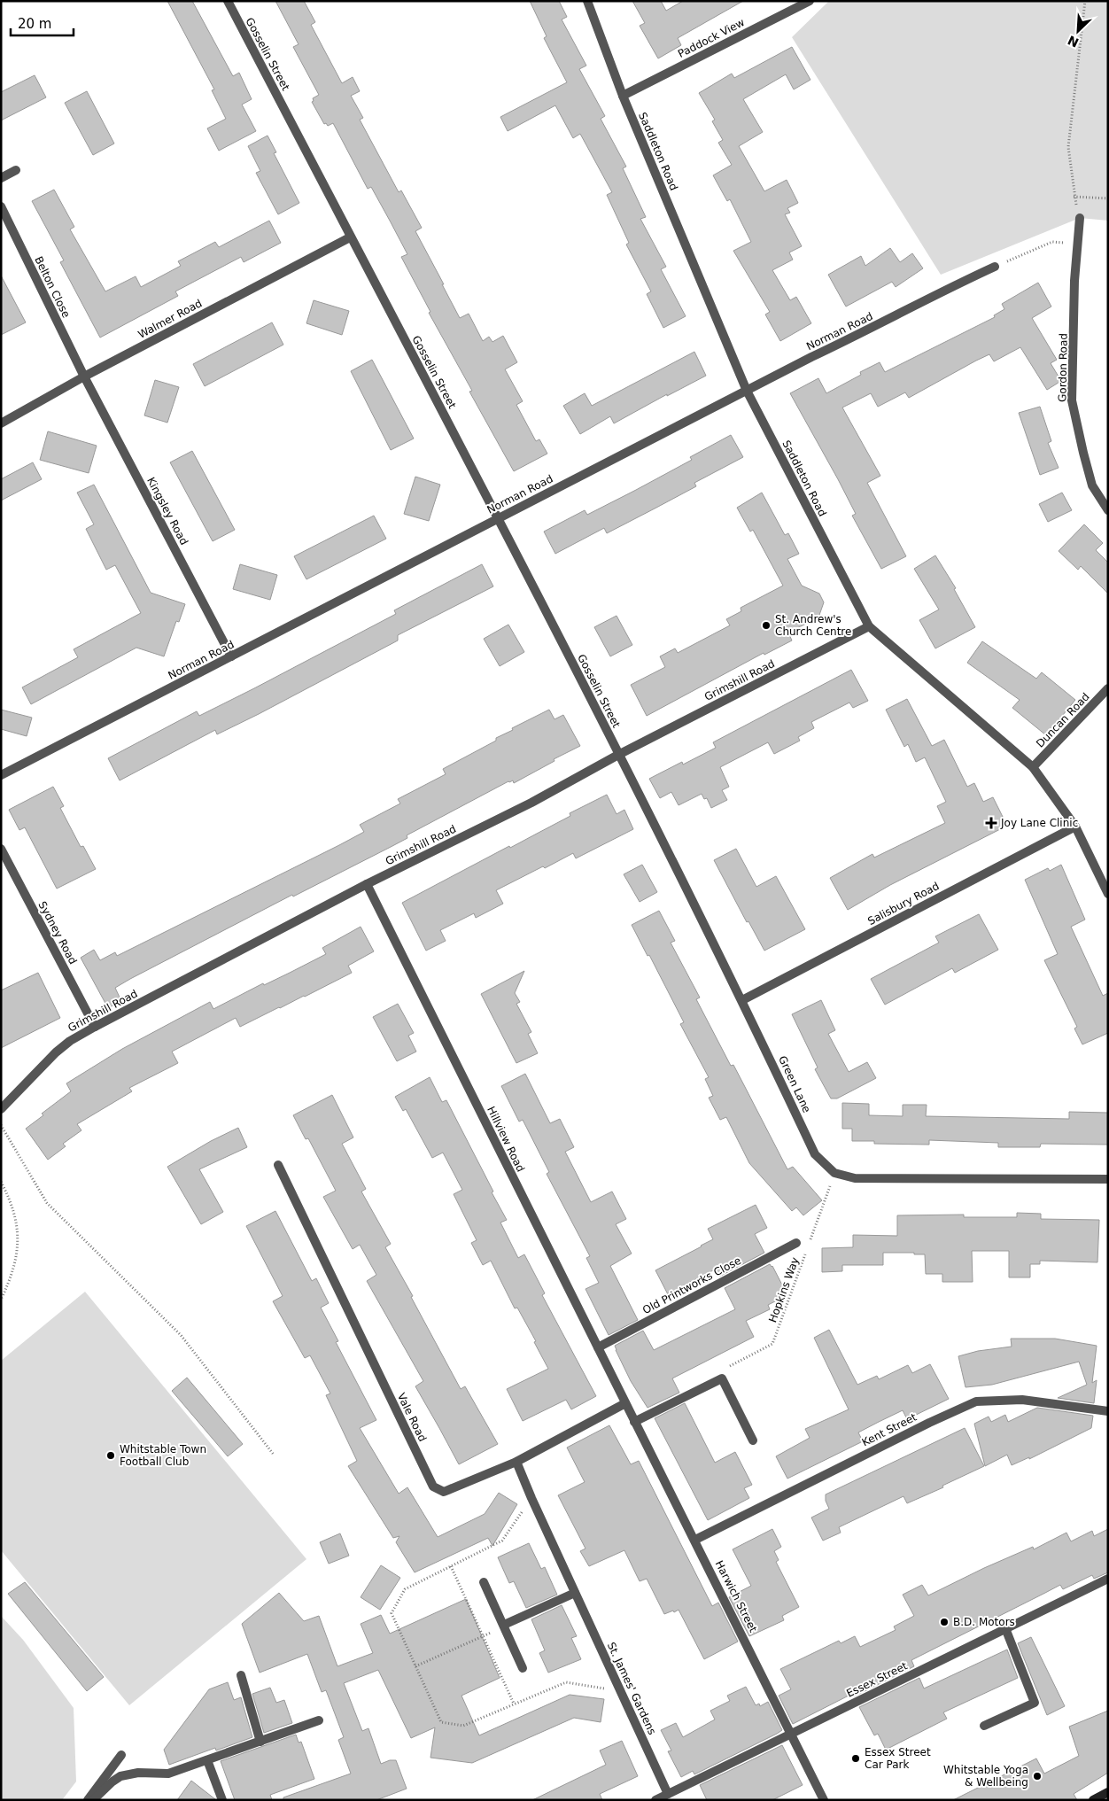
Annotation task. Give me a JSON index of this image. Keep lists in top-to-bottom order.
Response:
{
  "streets": {
    "street": [
      "Paddock View",
      "Gosselin Street",
      "Saddleton Road",
      "Belton Close",
      "Walmer Road",
      "Norman Road",
      "Gordon Road",
      "Kingsley Road",
      "Grimshill Road",
      "Duncan Road",
      "Salisbury Road",
      "Sydney Road",
      "Green Lane",
      "Hillview Road",
      "Old Printworks Close",
      "Vale Road",
      "Kent Street",
      "Harwich Street",
      "Essex Street",
      "St. James' Gardens"
    ],
    "path": ["Hopkins Way"]
  },
  "crossings": [
    ["Paddock View", "Saddleton Road"],
    ["Gosselin Street", "Walmer Road"],
    ["Gosselin Street", "Norman Road"],
    ["Gosselin Street", "Grimshill Road"],
    ["Gosselin Street", "Green Lane"],
    ["Saddleton Road", "Norman Road"],
    ["Saddleton Road", "Grimshill Road"],
    ["Saddleton Road", "Duncan Road"],
    ["Saddleton Road", "Salisbury Road"],
    ["Belton Close", "Walmer Road"],
    ["Belton Close", "Kingsley Road"],
    ["Walmer Road", "Kingsley Road"],
    ["Norman Road", "Kingsley Road"],
    ["Grimshill Road", "Sydney Road"],
    ["Grimshill Road", "Green Lane"],
    ["Grimshill Road", "Hillview Road"],
    ["Salisbury Road", "Green Lane"],
    ["Green Lane", "Hopkins Way"],
    ["Hillview Road", "Old Printworks Close"],
    ["Hillview Road", "Vale Road"],
    ["Hillview Road", "Harwich Street"],
    ["Vale Road", "Harwich Street"],
    ["Vale Road", "St. James' Gardens"],
    ["Kent Street", "Harwich Street"],
    ["Harwich Street", "Essex Street"],
    ["Essex Street", "St. James' Gardens"]
  ],
  "places": {
    "other": [
      "St. Andrew's Church Centre",
      "Whitstable Town Football Club",
      "B.D. Motors",
      "Essex Street Car Park",
      "Whitstable Yoga & Wellbeing"
    ],
    "health": ["Joy Lane Clinic"]
  },
  "scale_bar": "20 m",
  "north": "bottom left"
}
